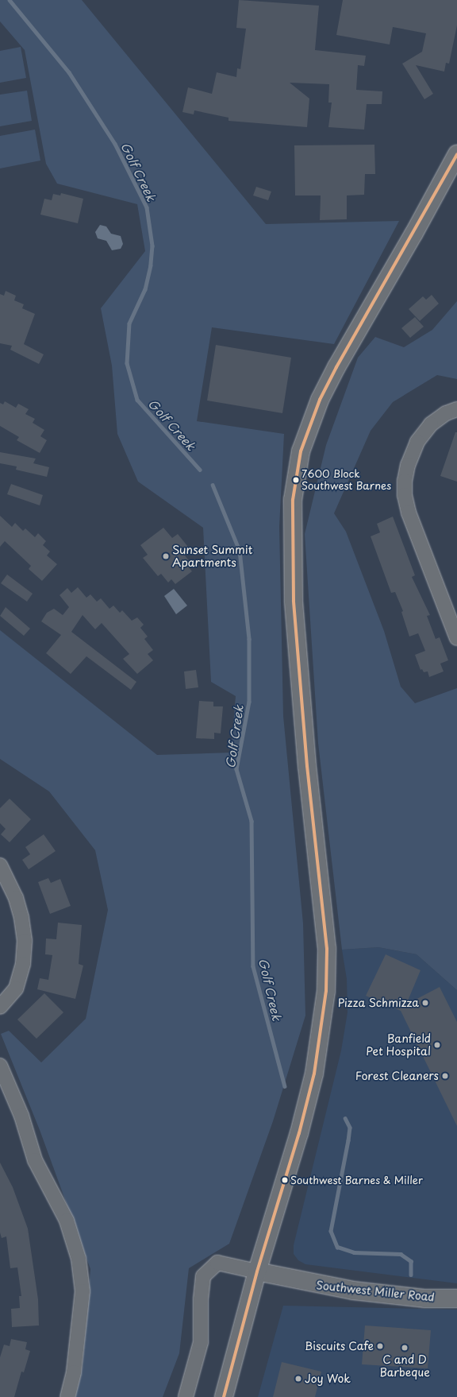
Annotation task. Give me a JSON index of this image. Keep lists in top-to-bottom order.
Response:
{
  "streets": {
    "main road": ["Southwest Miller Road"]
  },
  "water": ["Golf Creek"],
  "places": [
    "7600 Block Southwest Barnes",
    "Sunset Summit Apartments",
    "Pizza Schmizza",
    "Banfield Pet Hospital",
    "Forest Cleaners",
    "Southwest Barnes & Miller",
    "Biscuits Cafe",
    "C and D Barbeque",
    "Joy Wok"
  ]
}
